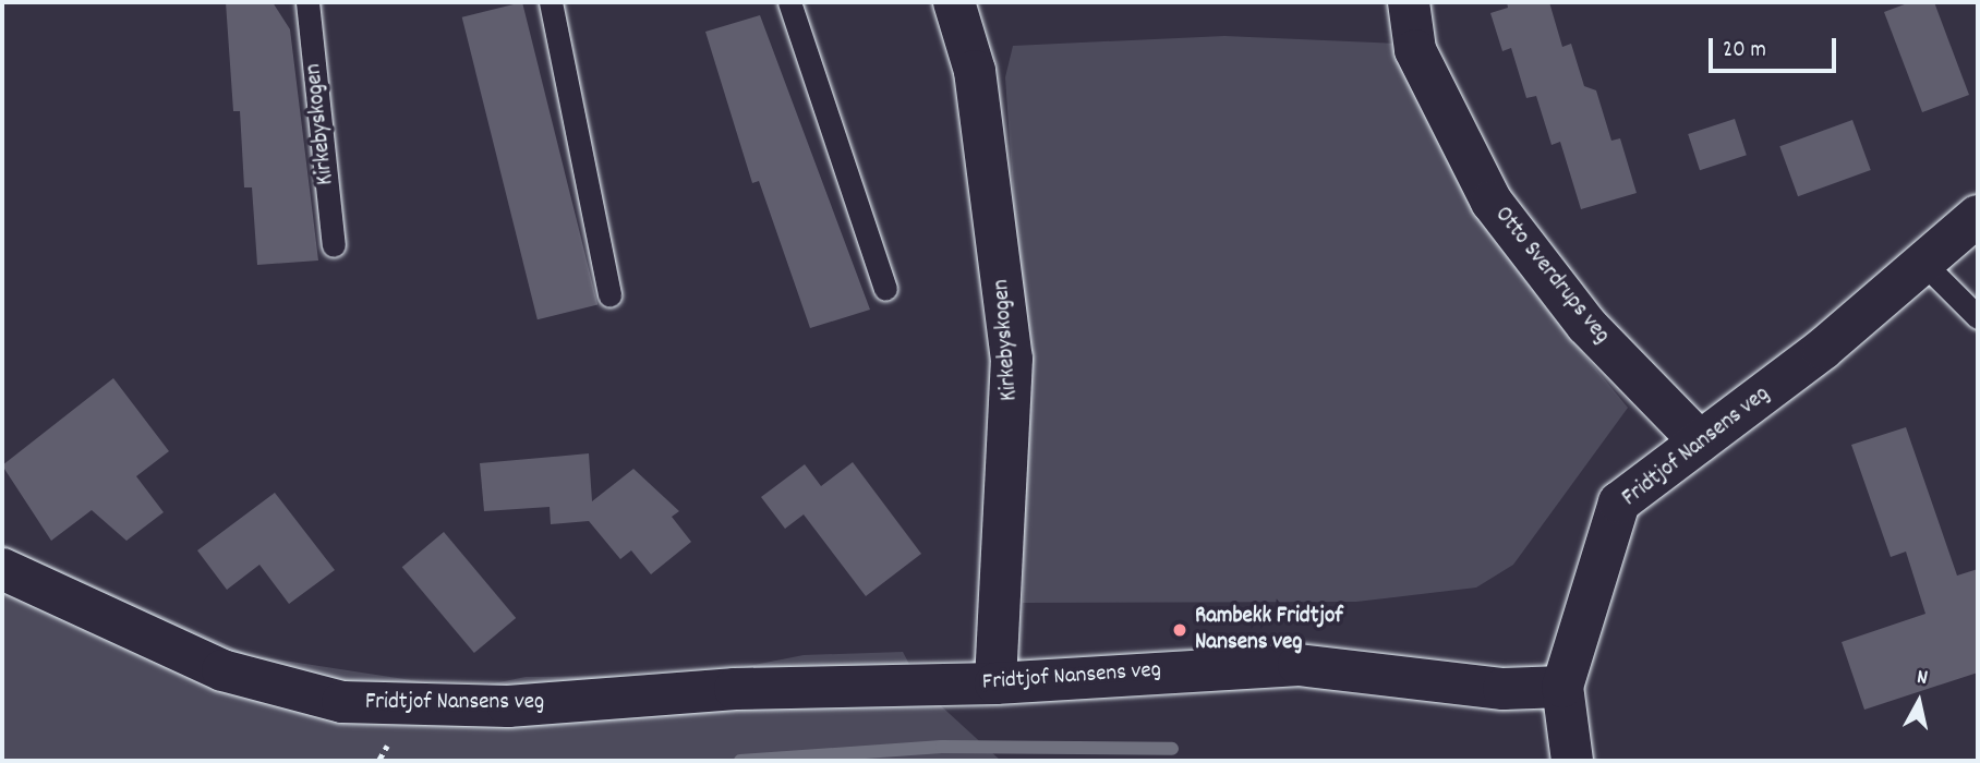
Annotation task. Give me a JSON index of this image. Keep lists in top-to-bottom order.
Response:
{
  "streets": {
    "street": ["Kirkebyskogen", "Otto Sverdrups veg", "Fridtjof Nansens veg"]
  },
  "crossings": [
    ["Kirkebyskogen", "Fridtjof Nansens veg"],
    ["Otto Sverdrups veg", "Fridtjof Nansens veg"]
  ],
  "places": ["Rambekk Fridtjof Nansens veg"],
  "scale_bar": "20 m",
  "north": "top"
}
